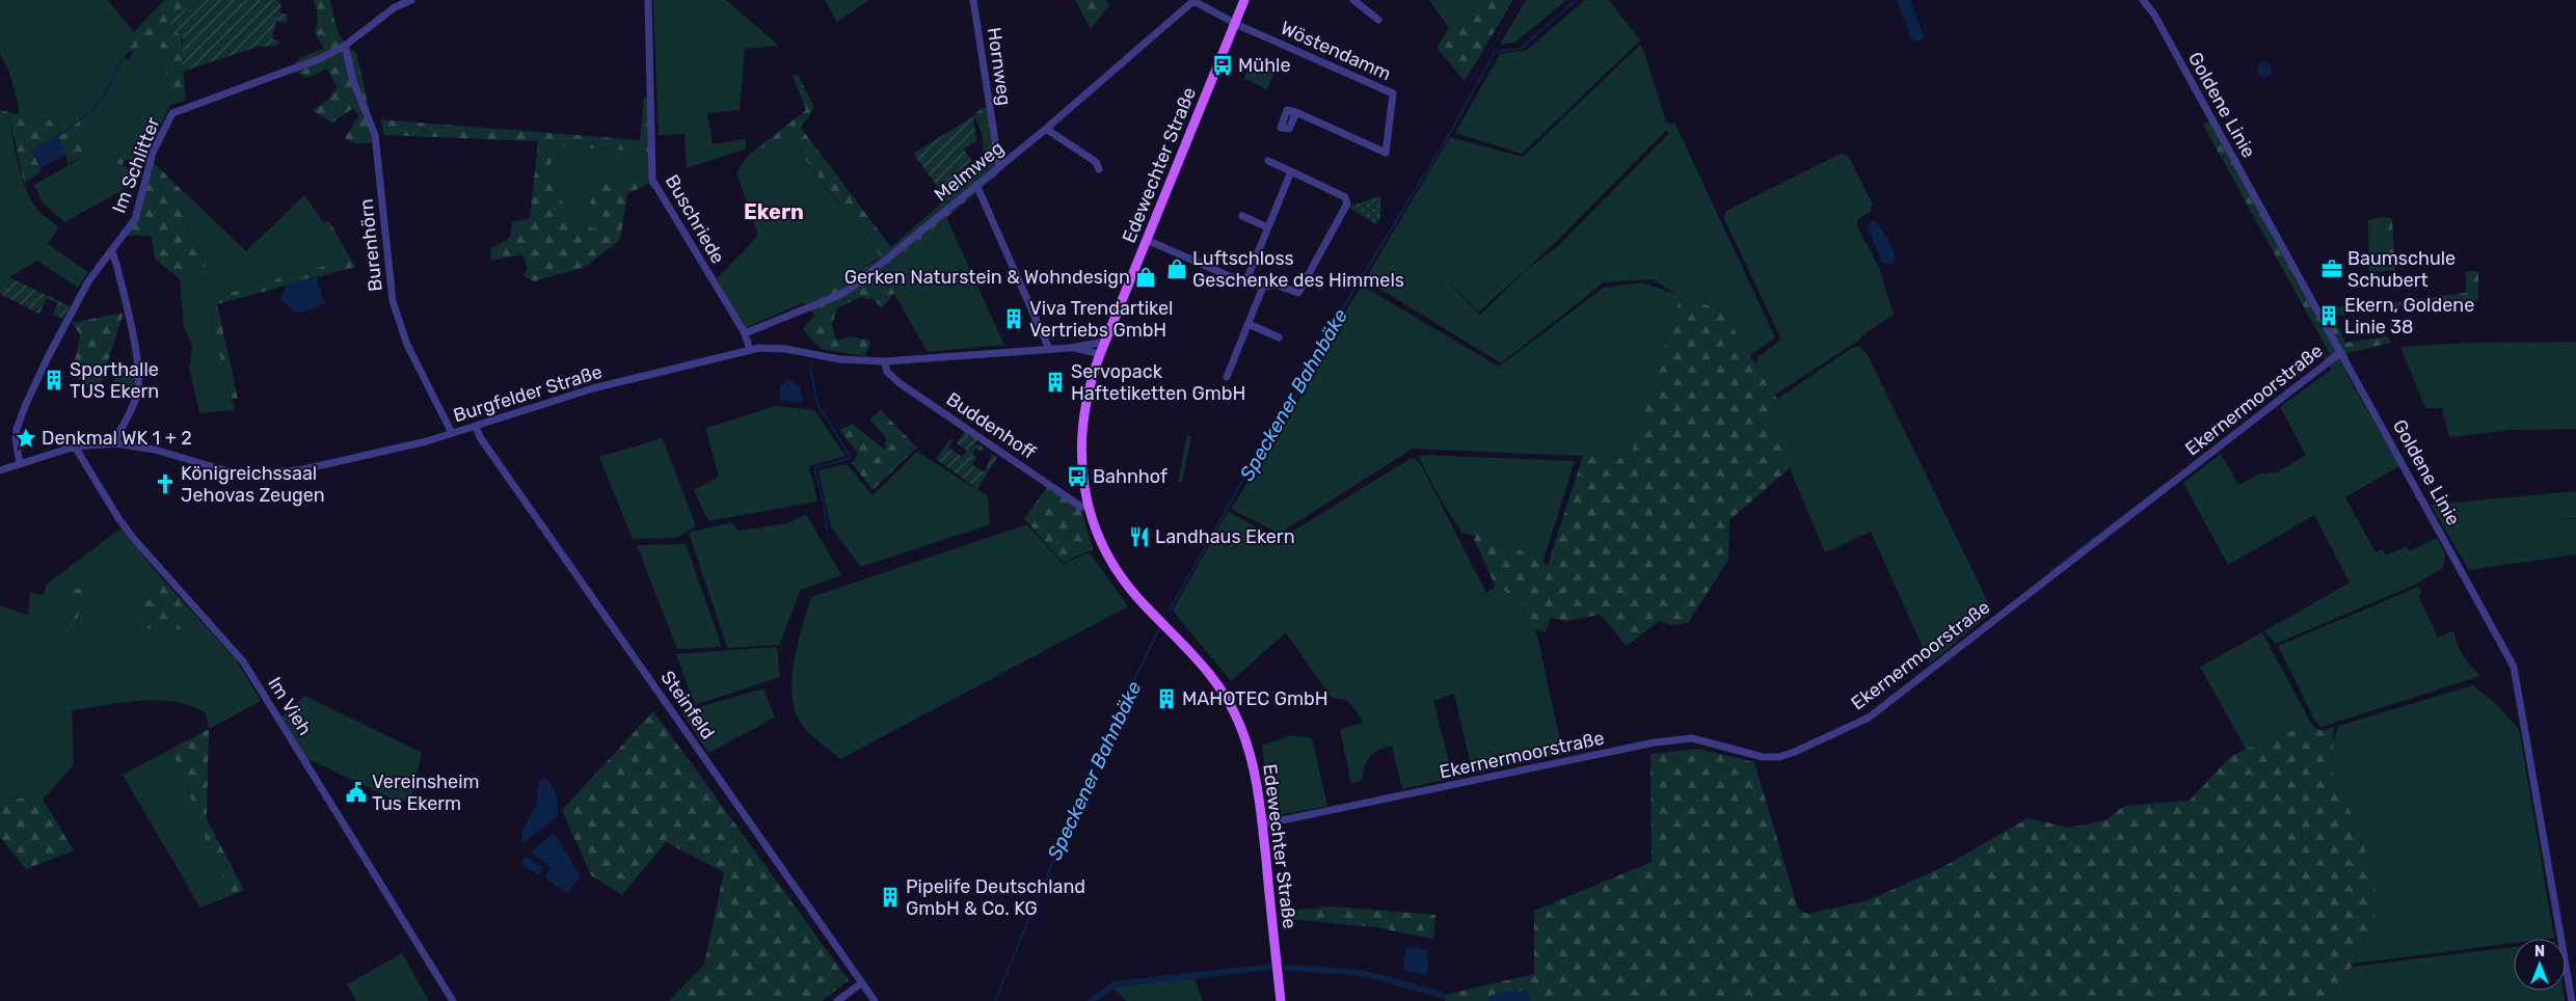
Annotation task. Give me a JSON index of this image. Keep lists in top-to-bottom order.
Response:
{
  "streets": {
    "main road": ["Edewechter Straße"],
    "street": [
      "Wöstendamm",
      "Hornweg",
      "Goldene Linie",
      "Im Schlitter",
      "Melmweg",
      "Buschriede",
      "Burenhörn",
      "Burgfelder Straße",
      "Ekernermoorstraße",
      "Buddenhoff",
      "Steinfeld",
      "Im Vieh"
    ]
  },
  "crossings": [
    ["Wöstendamm", "Edewechter Straße"],
    ["Wöstendamm", "Melmweg"],
    ["Hornweg", "Melmweg"],
    ["Goldene Linie", "Ekernermoorstraße"],
    ["Im Schlitter", "Burenhörn"],
    ["Im Schlitter", "Burgfelder Straße"],
    ["Edewechter Straße", "Melmweg"],
    ["Edewechter Straße", "Burgfelder Straße"],
    ["Edewechter Straße", "Ekernermoorstraße"],
    ["Edewechter Straße", "Buddenhoff"],
    ["Melmweg", "Buschriede"],
    ["Buschriede", "Burgfelder Straße"],
    ["Burenhörn", "Burgfelder Straße"],
    ["Burgfelder Straße", "Buddenhoff"],
    ["Burgfelder Straße", "Steinfeld"],
    ["Burgfelder Straße", "Im Vieh"]
  ],
  "districts": ["Ekern"],
  "water": ["Speckener Bahnbäke"],
  "places": {
    "bus stop": ["Mühle", "Bahnhof"],
    "shop": ["Luftschloss Geschenke des Himmels", "Gerken Naturstein & Wohndesign"],
    "office": ["Baumschule Schubert"],
    "building": [
      "Ekern, Goldene Linie 38",
      "Viva Trendartikel Vertriebs GmbH",
      "Sporthalle TUS Ekern",
      "Servopack Haftetiketten GmbH",
      "MAHOTEC GmbH",
      "Pipelife Deutschland GmbH & Co. KG"
    ],
    "place": ["Denkmal WK 1 + 2"],
    "church": ["Königreichssaal Jehovas Zeugen"],
    "restaurant": ["Landhaus Ekern"],
    "public building": ["Vereinsheim Tus Ekerm"]
  },
  "north": "top"
}
